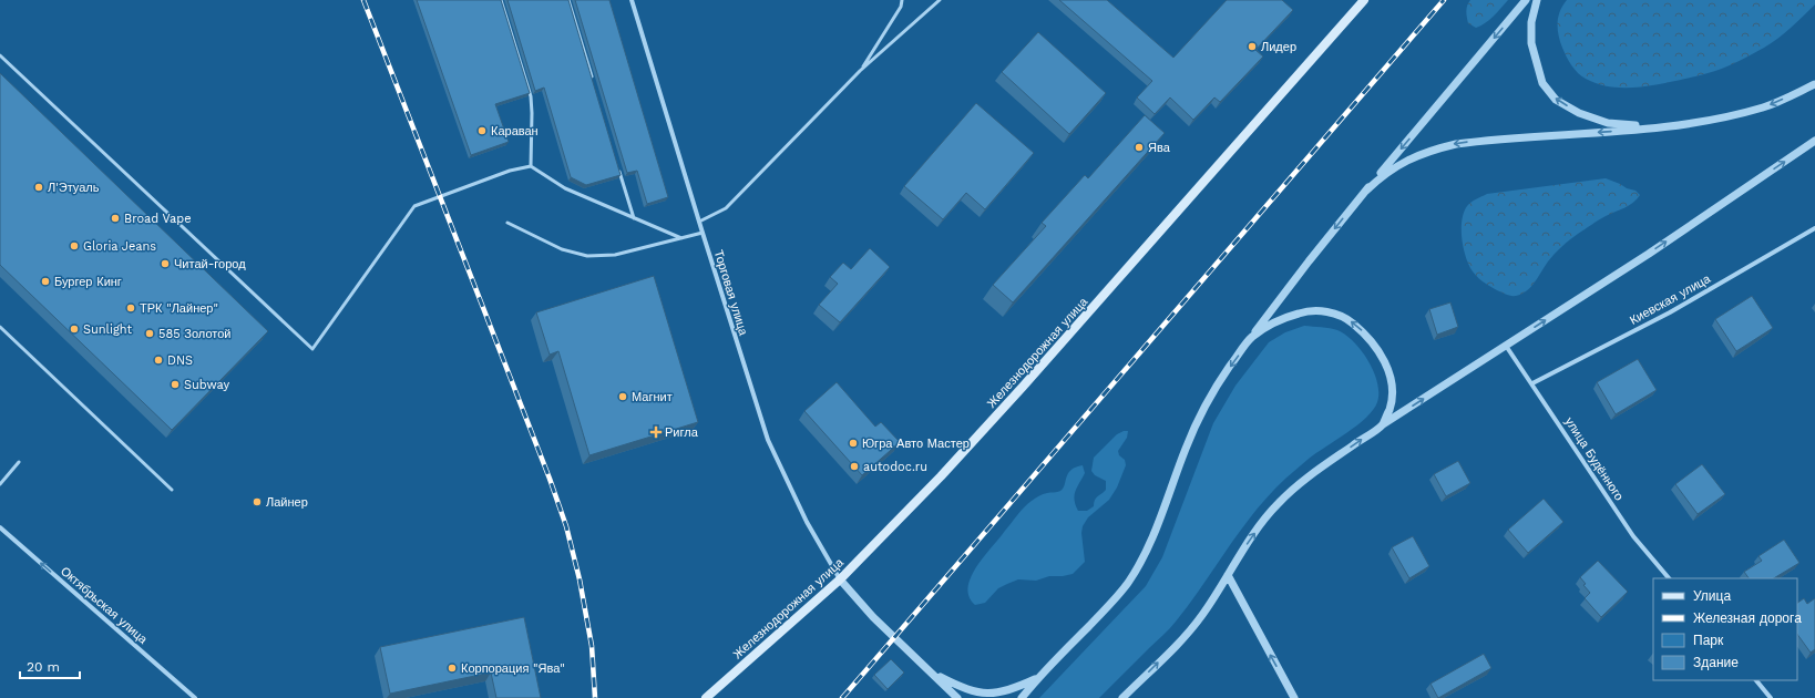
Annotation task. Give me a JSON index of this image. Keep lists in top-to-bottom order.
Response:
{
  "streets": {
    "main road": ["Железнодорожная улица"],
    "street": [
      "Торговая улица",
      "Киевская улица",
      "улица Будённого",
      "Октябрьская улица"
    ]
  },
  "crossings": [
    ["Торговая улица", "Железнодорожная улица"],
    ["Киевская улица", "улица Будённого"]
  ],
  "one_way": ["Октябрьская улица"],
  "places": {
    "other": [
      "Лидер",
      "Караван",
      "Ява",
      "Л'Этуаль",
      "Broad Vape",
      "Gloria Jeans",
      "Читай-город",
      "Бургер Кинг",
      "ТРК \"Лайнер\"",
      "Sunlight",
      "585 Золотой",
      "DNS",
      "Subway",
      "Магнит",
      "Югра Авто Мастер",
      "autodoc.ru",
      "Лайнер",
      "Корпорация \"Ява\""
    ],
    "health": ["Ригла"]
  },
  "legend": [
    "Улица",
    "Железная дорога",
    "Парк",
    "Здание"
  ],
  "scale_bar": "20 m"
}
